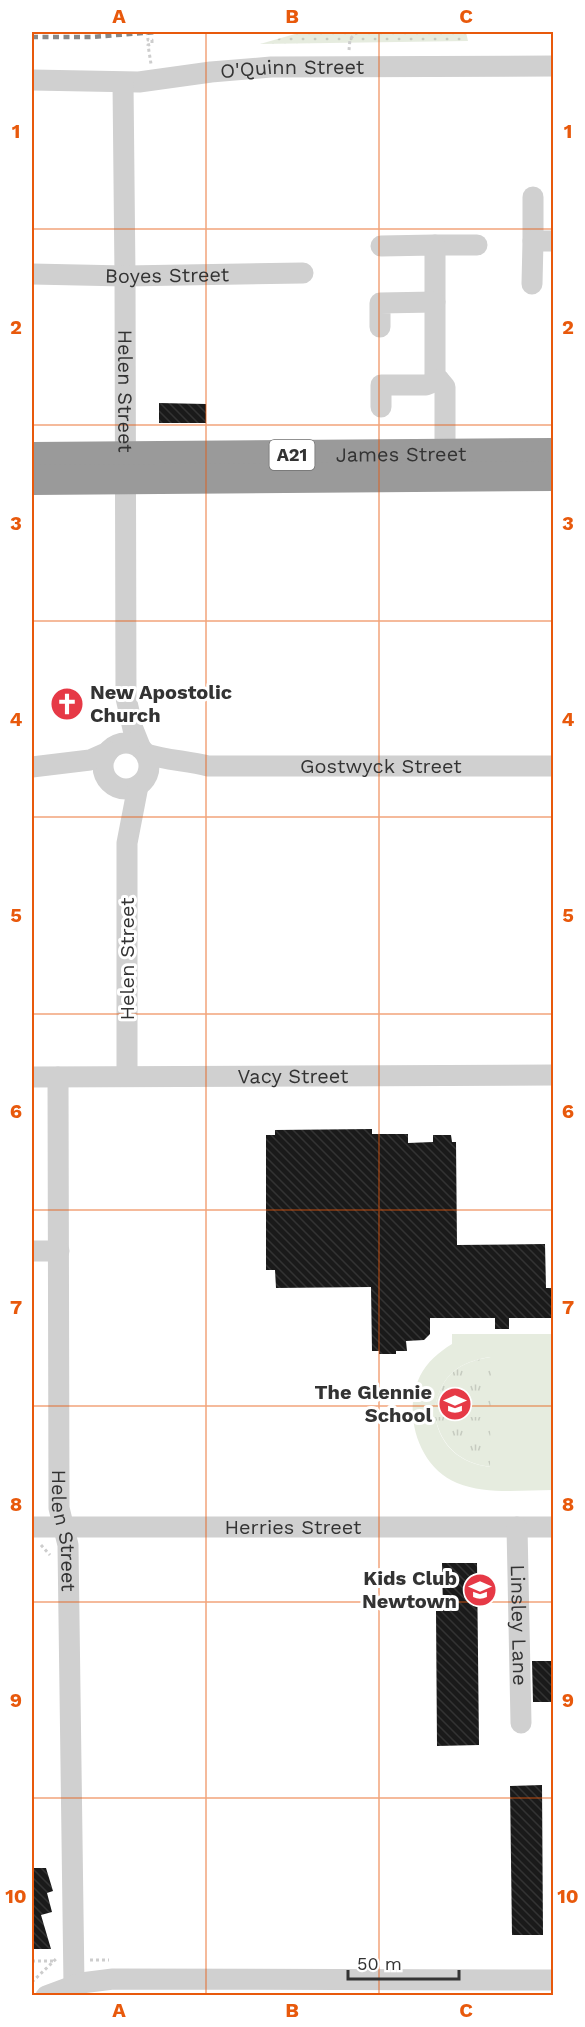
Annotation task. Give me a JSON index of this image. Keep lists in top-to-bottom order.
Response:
{
  "streets": {
    "highway": ["James Street", "A21"],
    "street": [
      "O'Quinn Street",
      "Boyes Street",
      "Helen Street",
      "Gostwyck Street",
      "Vacy Street",
      "Herries Street",
      "Linsley Lane"
    ]
  },
  "crossings": [
    ["O'Quinn Street", "Helen Street"],
    ["Boyes Street", "Helen Street"],
    ["Helen Street", "James Street"],
    ["Helen Street", "Gostwyck Street"],
    ["Helen Street", "Vacy Street"],
    ["Helen Street", "Herries Street"],
    ["Herries Street", "Linsley Lane"]
  ],
  "places": {
    "church": ["New Apostolic Church"],
    "school or university": ["The Glennie School", "Kids Club Newtown"]
  },
  "scale_bar": "50 m",
  "grid": {
    "columns": ["A", "B", "C"],
    "rows": [
      "1",
      "2",
      "3",
      "4",
      "5",
      "6",
      "7",
      "8",
      "9",
      "10"
    ]
  }
}
